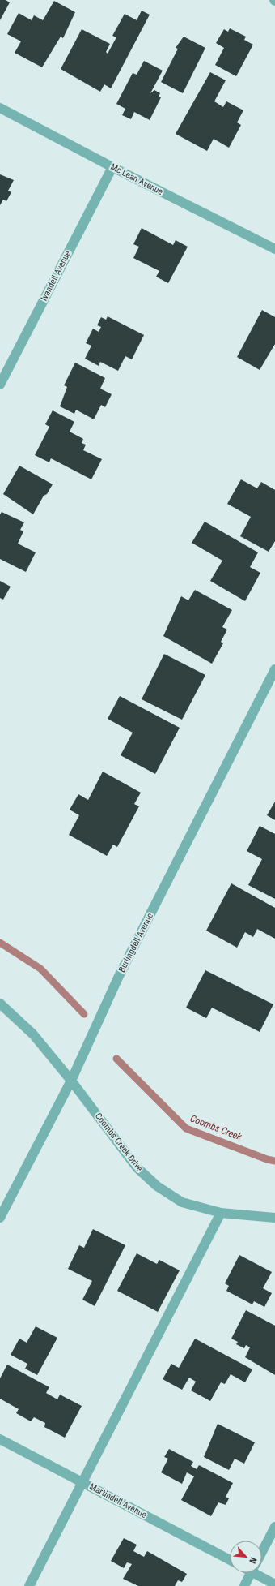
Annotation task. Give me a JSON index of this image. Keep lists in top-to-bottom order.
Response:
{
  "streets": {
    "street": [
      "Mc Lean Avenue",
      "Ivandell Avenue",
      "Burlingdell Avenue",
      "Coombs Creek Drive",
      "Martindell Avenue"
    ]
  },
  "crossings": [
    ["Mc Lean Avenue", "Ivandell Avenue"],
    ["Burlingdell Avenue", "Coombs Creek Drive"]
  ],
  "water": ["Coombs Creek"],
  "north": "bottom right"
}
